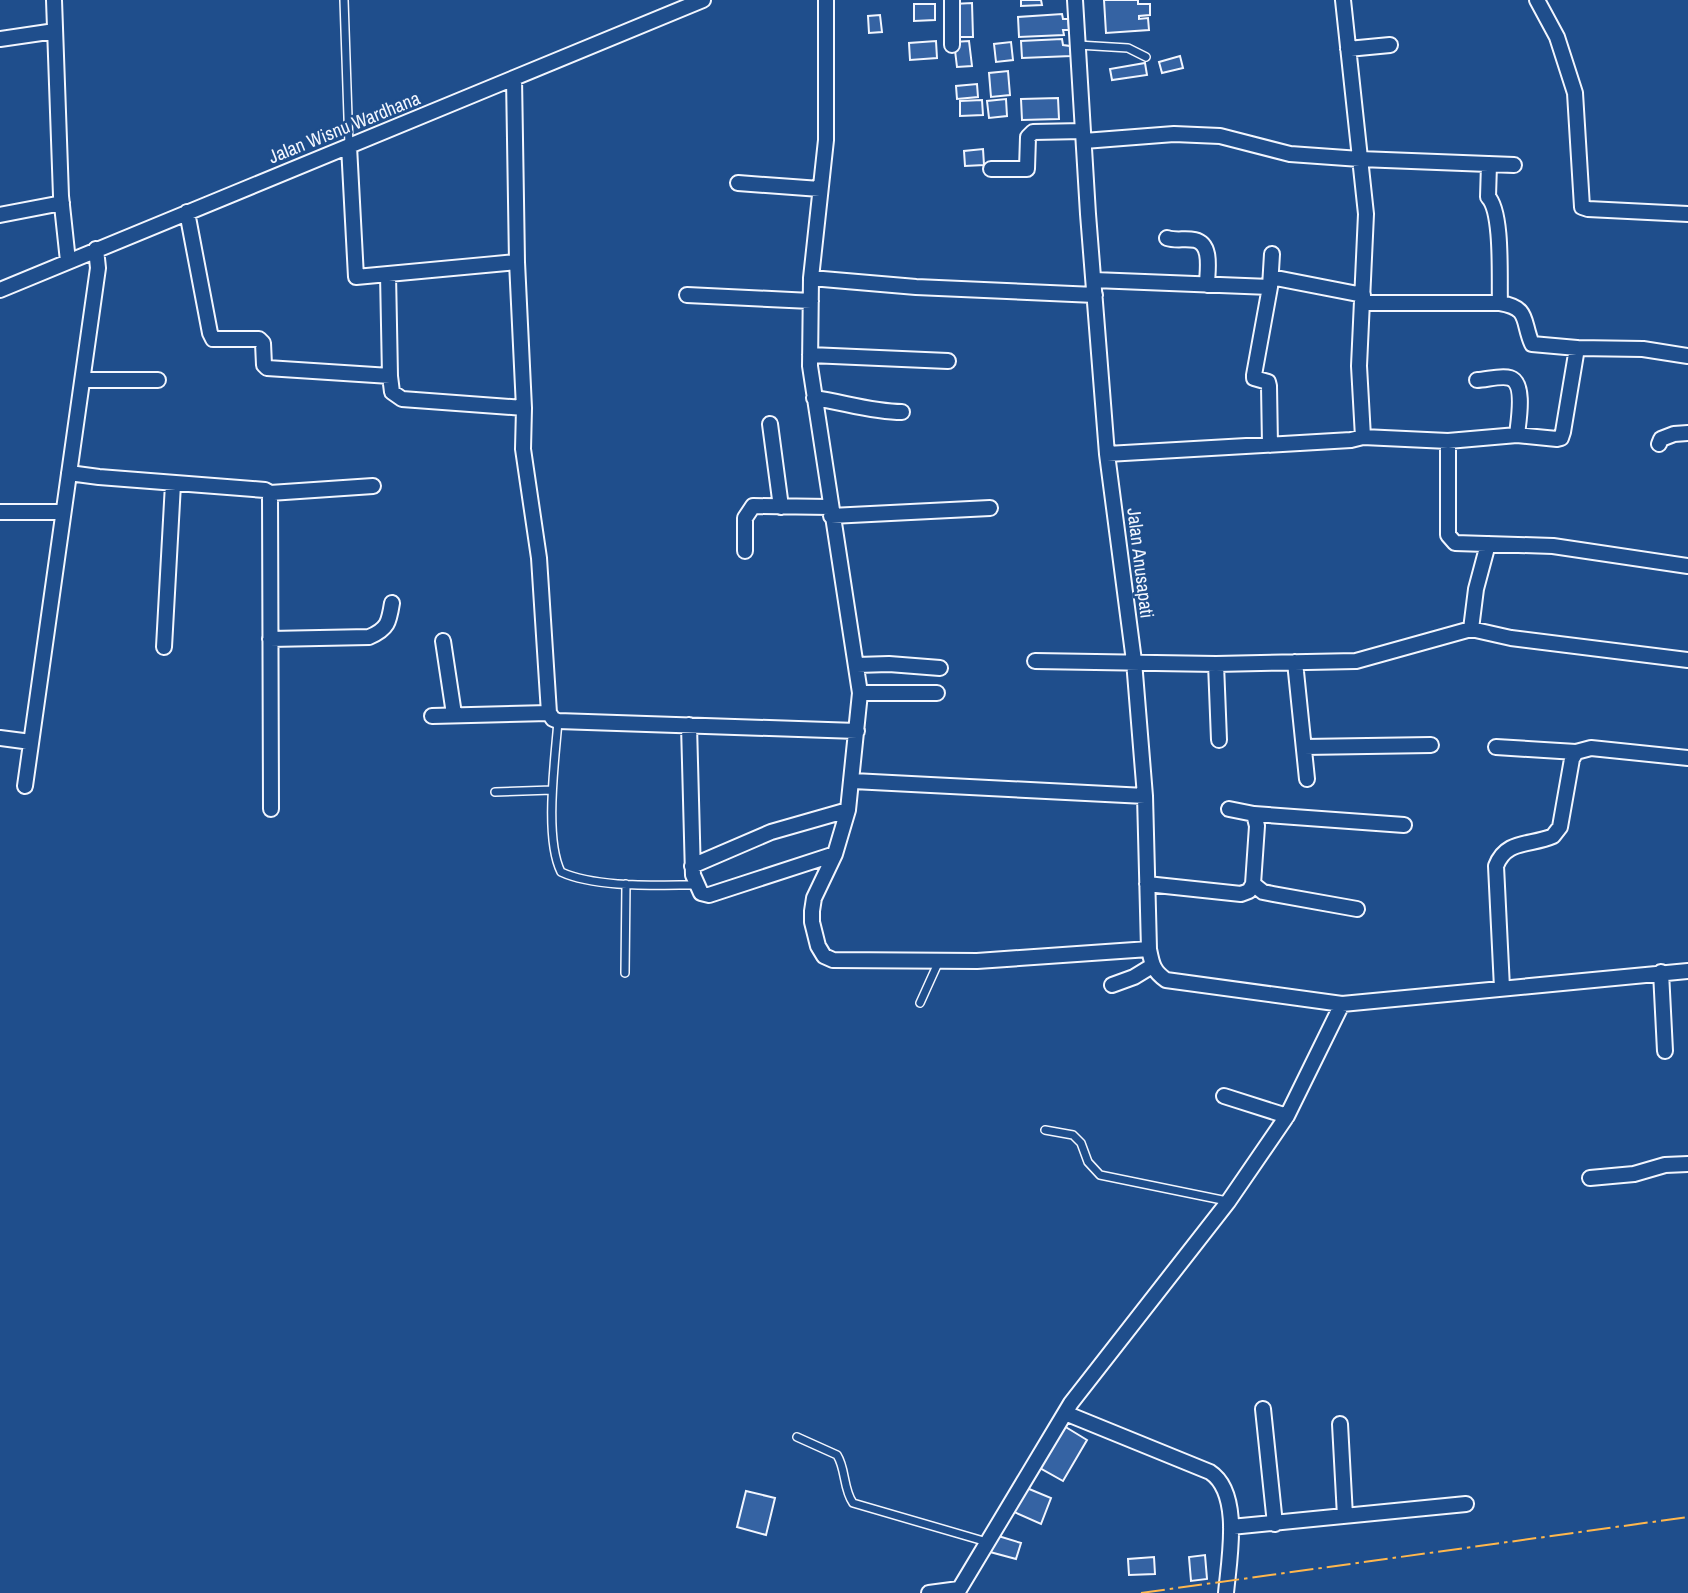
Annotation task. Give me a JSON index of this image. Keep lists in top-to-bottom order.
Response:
{
  "streets": {
    "street": ["Jalan Wisnu Wardhana", "Jalan Anusapati"]
  }
}
